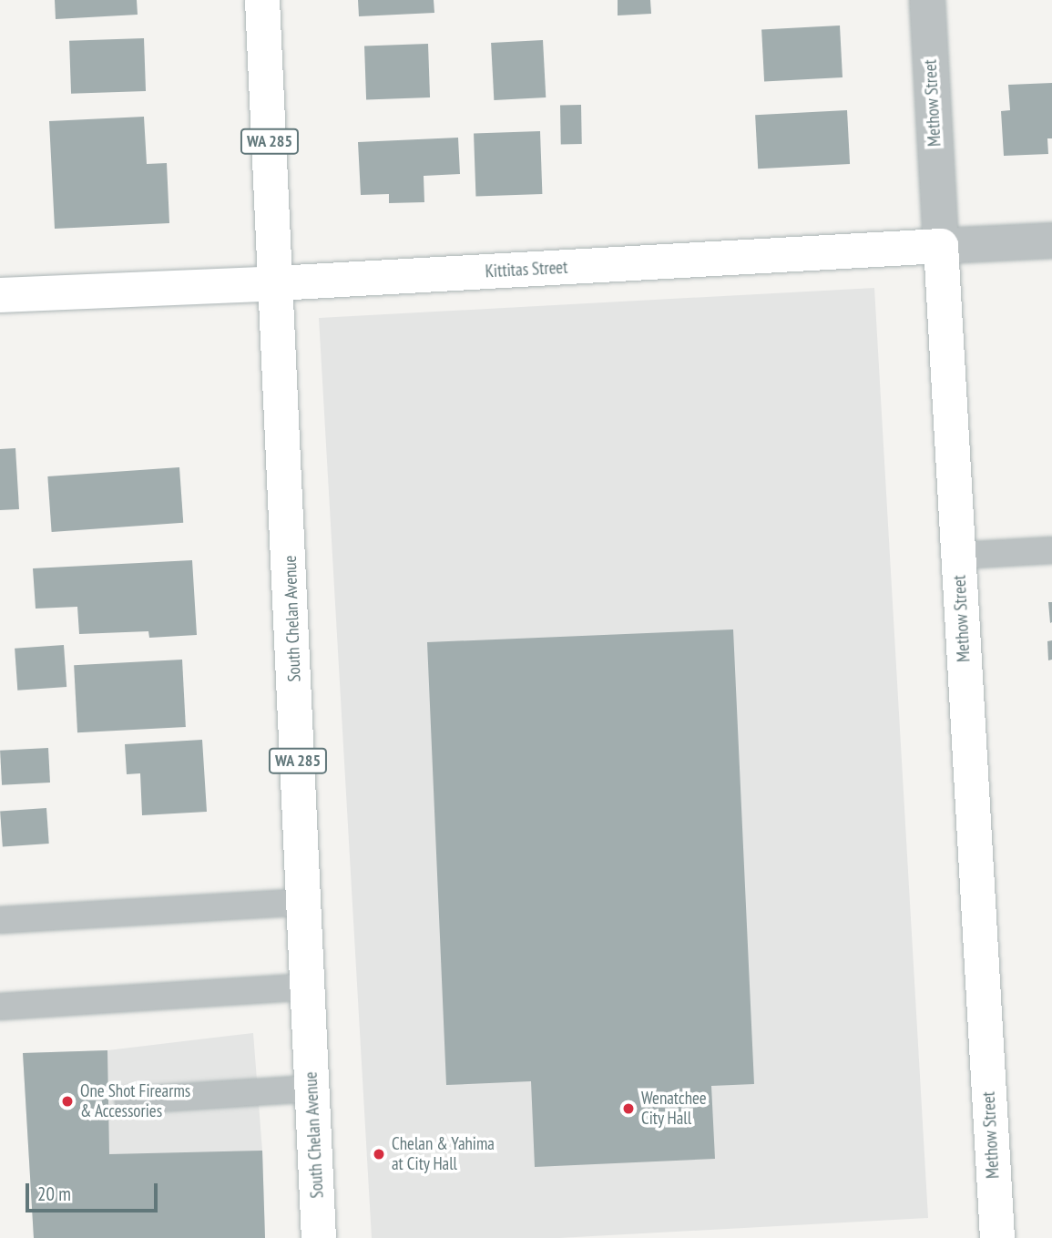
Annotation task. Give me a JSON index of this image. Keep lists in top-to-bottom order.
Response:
{
  "streets": {
    "street": [
      "Methow Street",
      "WA 285",
      "Kittitas Street",
      "South Chelan Avenue"
    ]
  },
  "crossings": [
    ["Methow Street", "Kittitas Street"],
    ["Kittitas Street", "South Chelan Avenue"]
  ],
  "places": ["One Shot Firearms & Accessories", "Wenatchee City Hall", "Chelan & Yahima at City Hall"],
  "scale_bar": "20 m"
}
